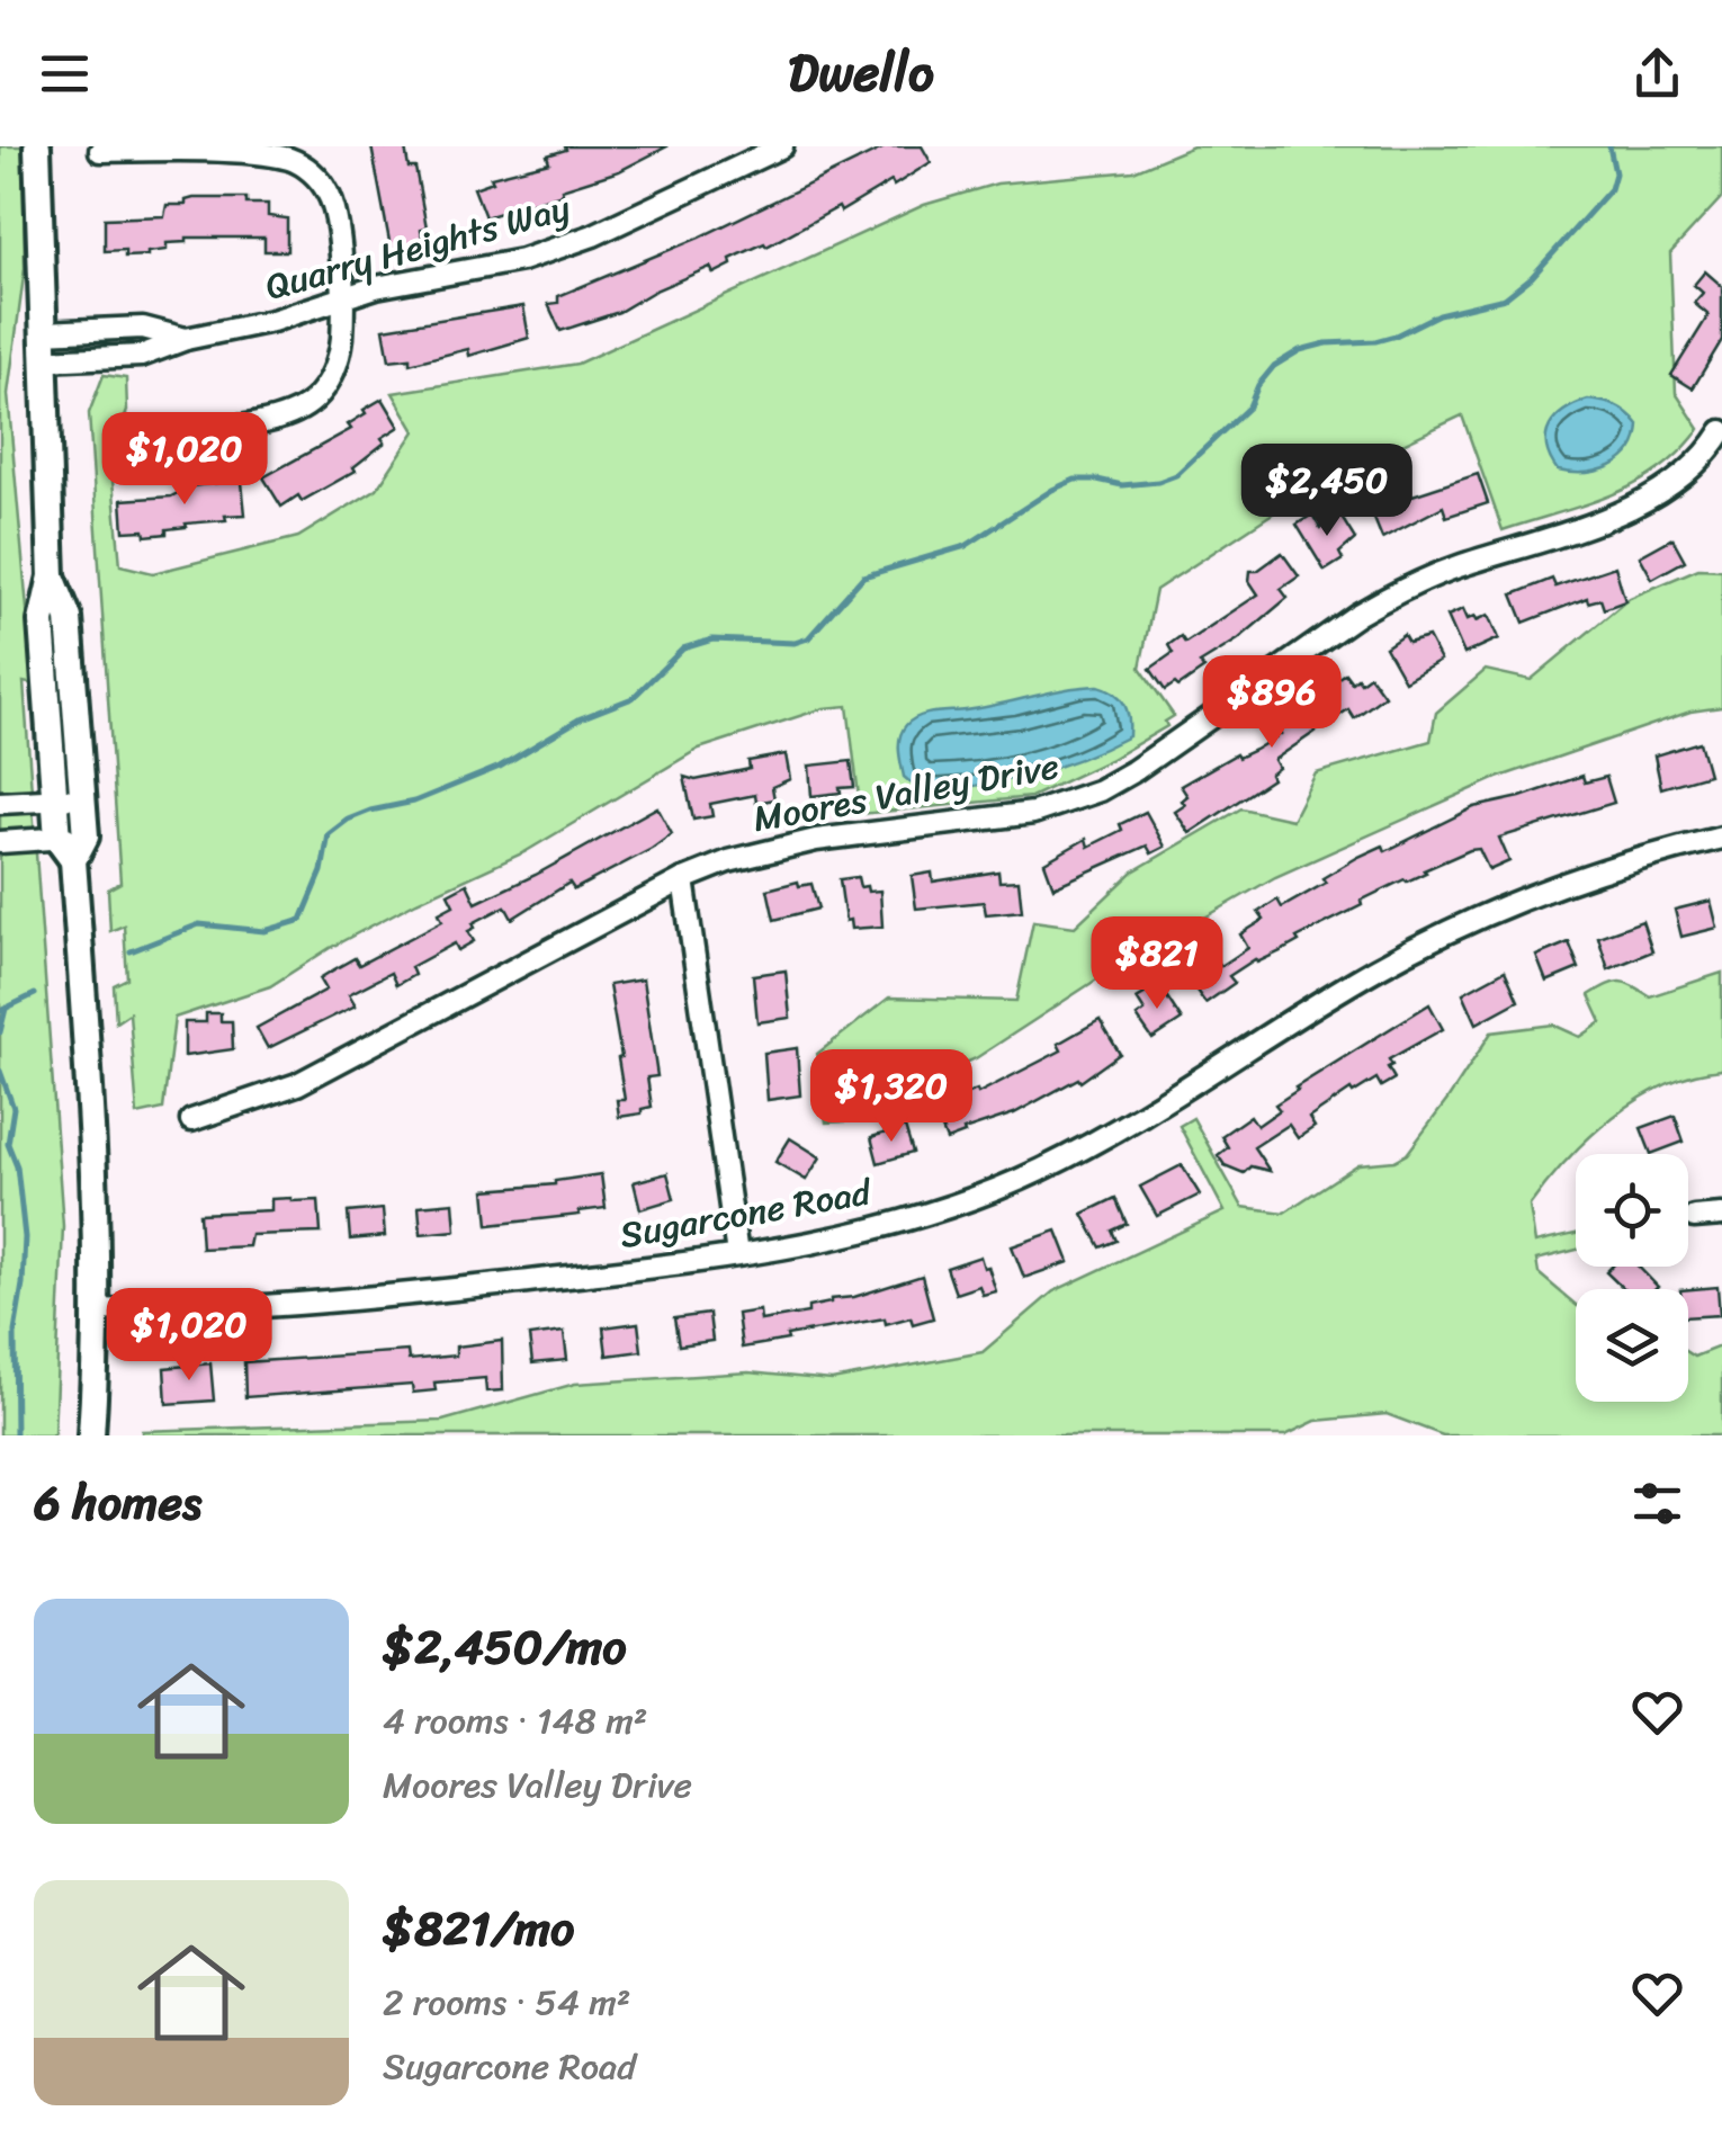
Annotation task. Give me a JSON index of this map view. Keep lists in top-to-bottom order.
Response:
{
  "streets": {
    "street": ["Quarry Heights Way", "Moores Valley Drive", "Sugarcone Road"]
  },
  "page": {
    "header": "Dwello",
    "price": [
      "$1,020",
      "$2,450",
      "$896",
      "$821",
      "$1,320",
      "$1,020"
    ],
    "heading": "6 homes",
    "list": [
      {
        "name": "$2,450/mo",
        "note": "4 rooms · 148 m² · Moores Valley Drive"
      },
      {
        "name": "$821/mo",
        "note": "2 rooms · 54 m² · Sugarcone Road"
      }
    ]
  }
}
